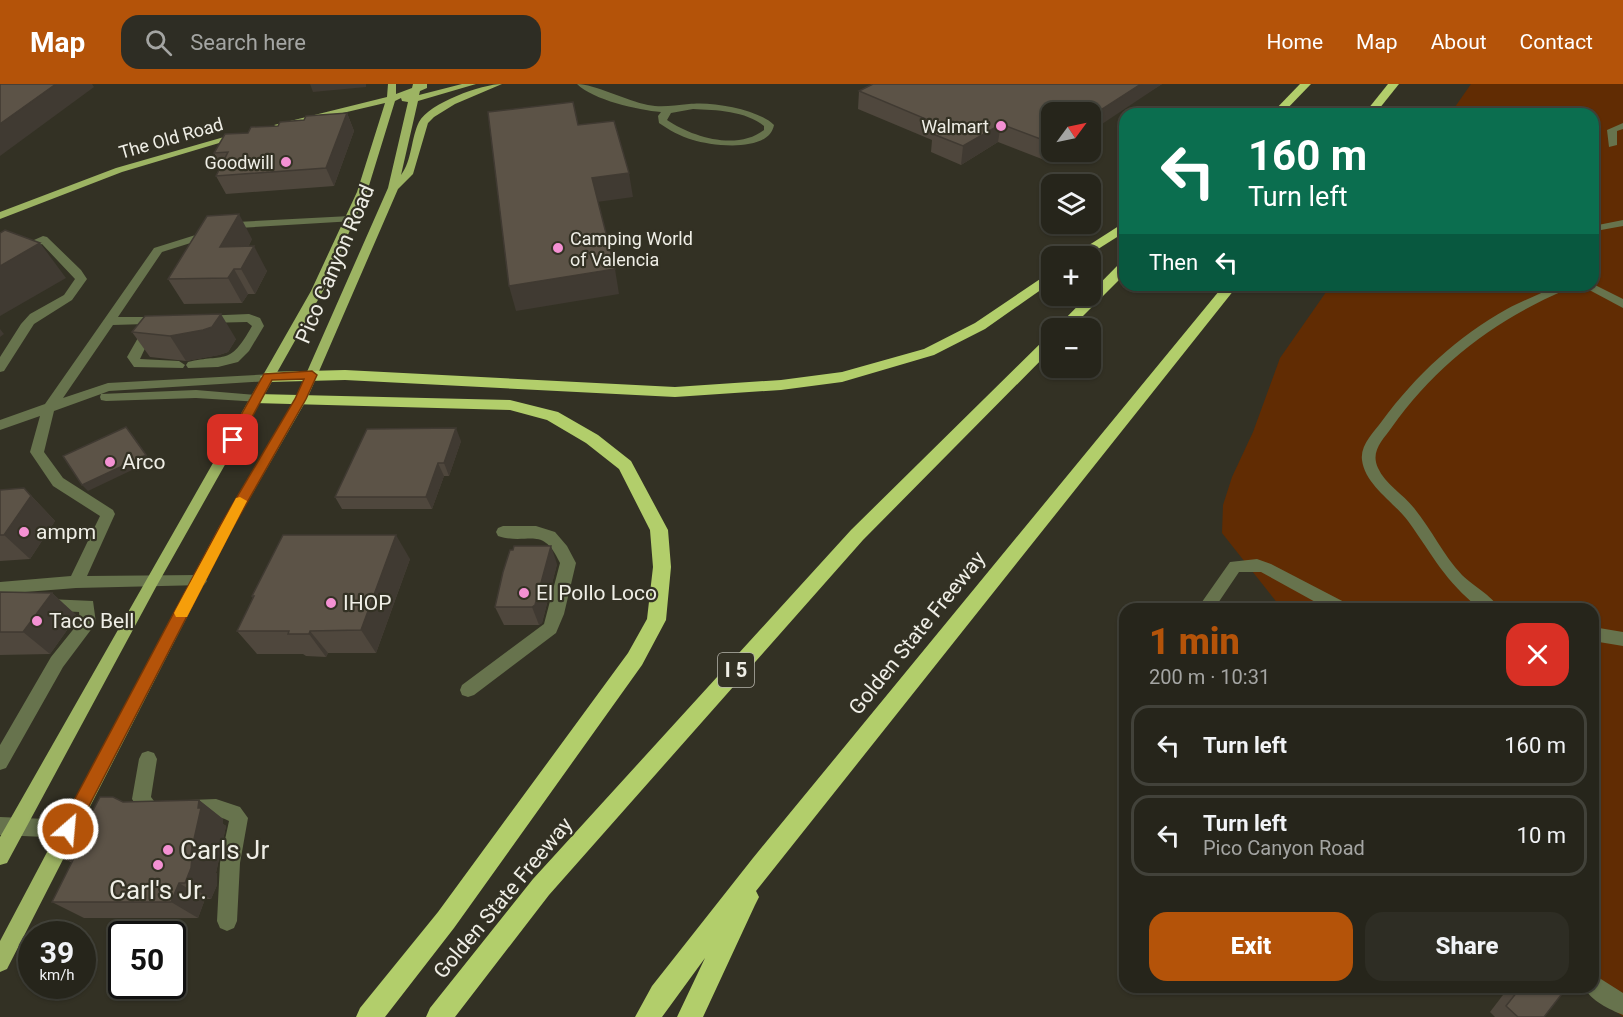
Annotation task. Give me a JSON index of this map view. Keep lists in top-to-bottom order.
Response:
{
  "streets": {
    "highway": ["Golden State Freeway", "I 5"],
    "main road": ["The Old Road", "Pico Canyon Road"]
  },
  "places": [
    "Walmart",
    "Goodwill",
    "Camping World of Valencia",
    "Arco",
    "ampm",
    "El Pollo Loco",
    "IHOP",
    "Taco Bell",
    "Carls Jr",
    "Carl's Jr."
  ],
  "north": "top right",
  "page": {
    "header": "Map",
    "search": "Search here",
    "nav": [
      "Home",
      "Map",
      "About",
      "Contact"
    ],
    "map_buttons": ["+", "−"],
    "turn": ["160 m", "Turn left"],
    "then": "Then",
    "heading": ["1 min", "200 m · 10:31"],
    "list": [
      {
        "name": "Turn left",
        "value": "160 m"
      },
      {
        "name": "Turn left",
        "note": "Pico Canyon Road",
        "value": "10 m"
      }
    ],
    "buttons": ["Exit", "Share"],
    "speed": "39 km/h",
    "limit": "50"
  }
}
